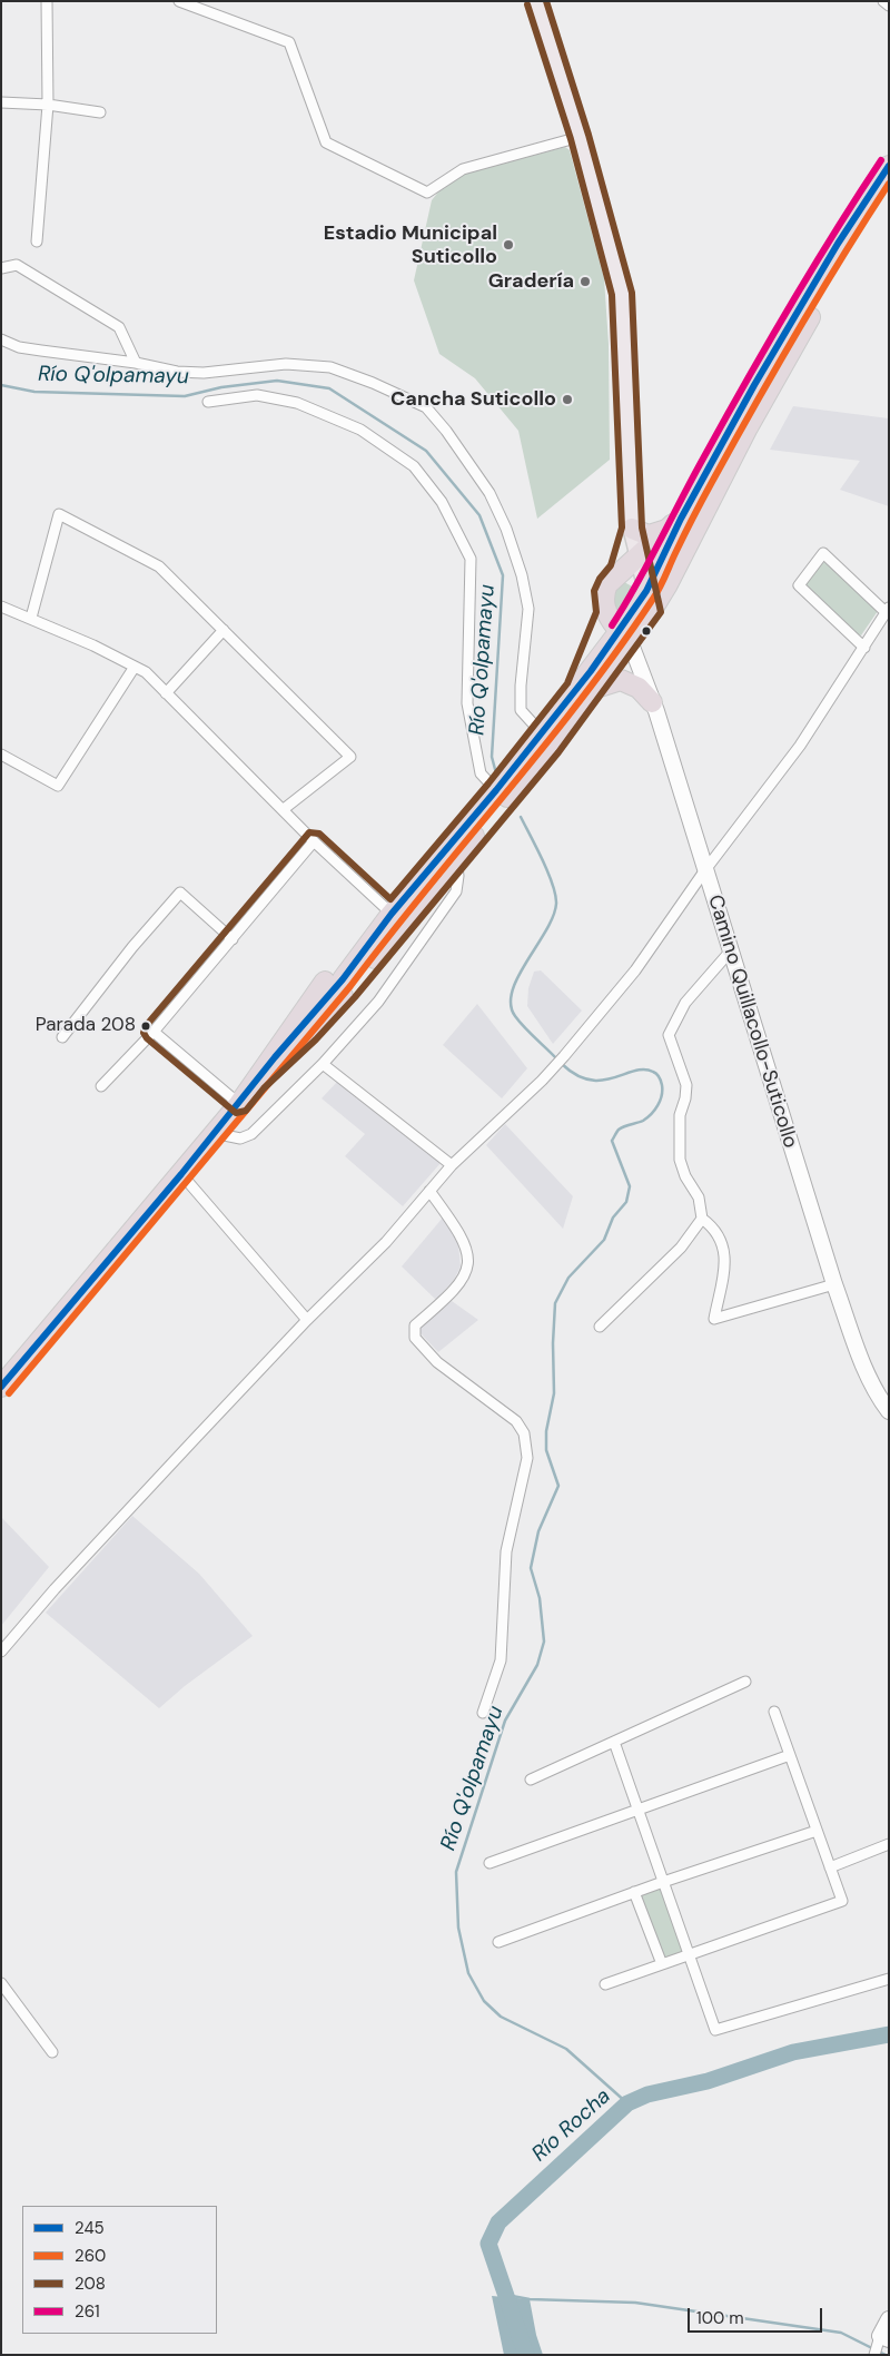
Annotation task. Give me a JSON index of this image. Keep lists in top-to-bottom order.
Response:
{
  "streets": {
    "main road": ["Camino Quillacollo-Suticollo"]
  },
  "water": ["Río Q'olpamayu", "Río Rocha"],
  "places": [
    "Estadio Municipal Suticollo",
    "Gradería",
    "Cancha Suticollo",
    "Parada 208"
  ],
  "lines": [
    "transit line 208",
    "transit line 261",
    "transit line 245",
    "transit line 260"
  ],
  "legend": [
    "245",
    "260",
    "208",
    "261"
  ],
  "scale_bar": "100 m"
}
